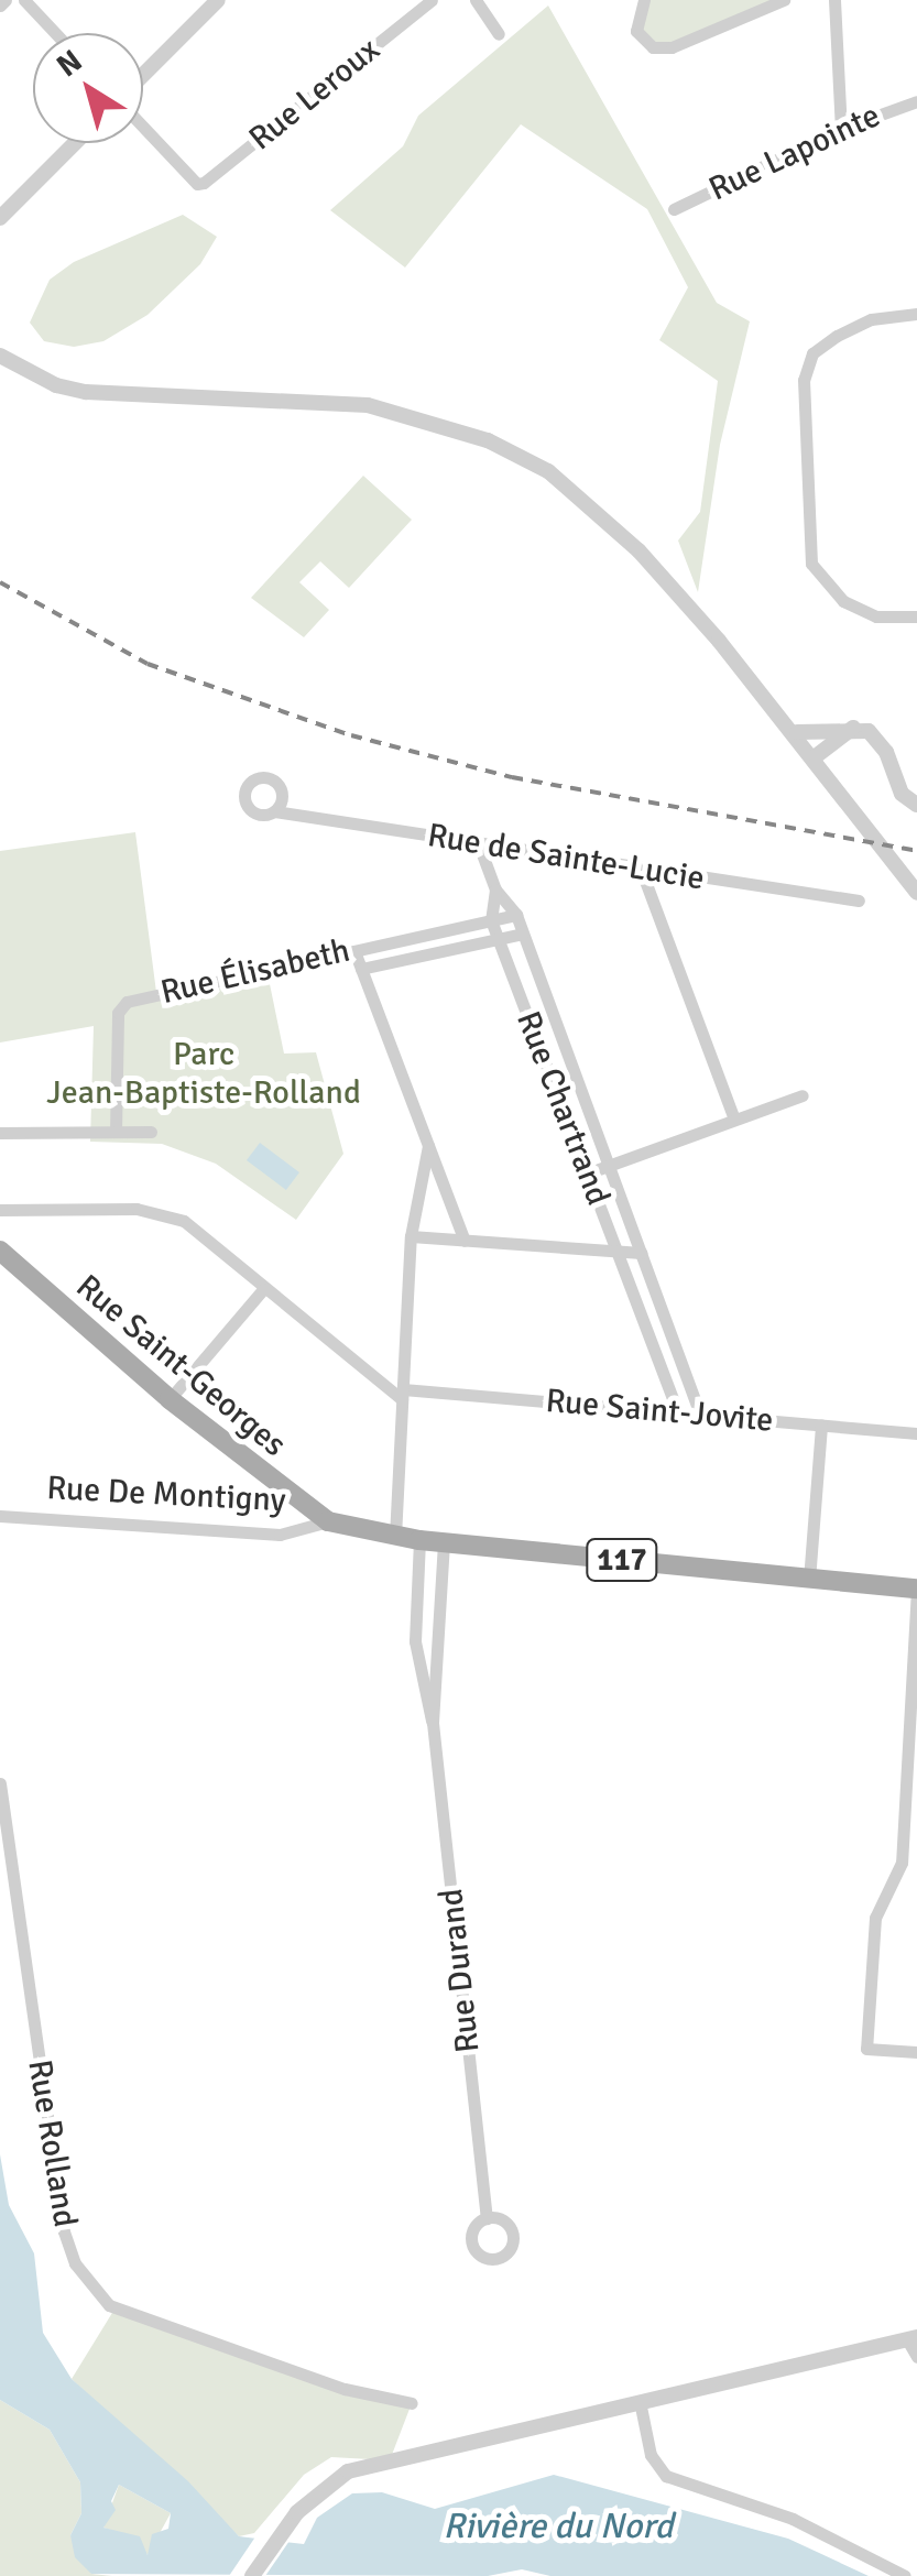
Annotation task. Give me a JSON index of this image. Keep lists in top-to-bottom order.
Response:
{
  "streets": {
    "main road": ["Rue Saint-Georges", "Rue De Montigny", "117"],
    "street": [
      "Rue Leroux",
      "Rue Lapointe",
      "Rue de Sainte-Lucie",
      "Rue Élisabeth",
      "Rue Chartrand",
      "Rue Saint-Jovite",
      "Rue Durand",
      "Rue Rolland"
    ]
  },
  "crossings": [
    ["Rue de Sainte-Lucie", "Rue Chartrand"],
    ["Rue Élisabeth", "Rue Chartrand"],
    ["Rue Chartrand", "Rue Saint-Jovite"],
    ["Rue Saint-Georges", "Rue De Montigny"],
    ["Rue De Montigny", "Rue Durand"]
  ],
  "water": ["Rivière du Nord"],
  "parks": ["Parc Jean-Baptiste-Rolland"],
  "north": "top left"
}
